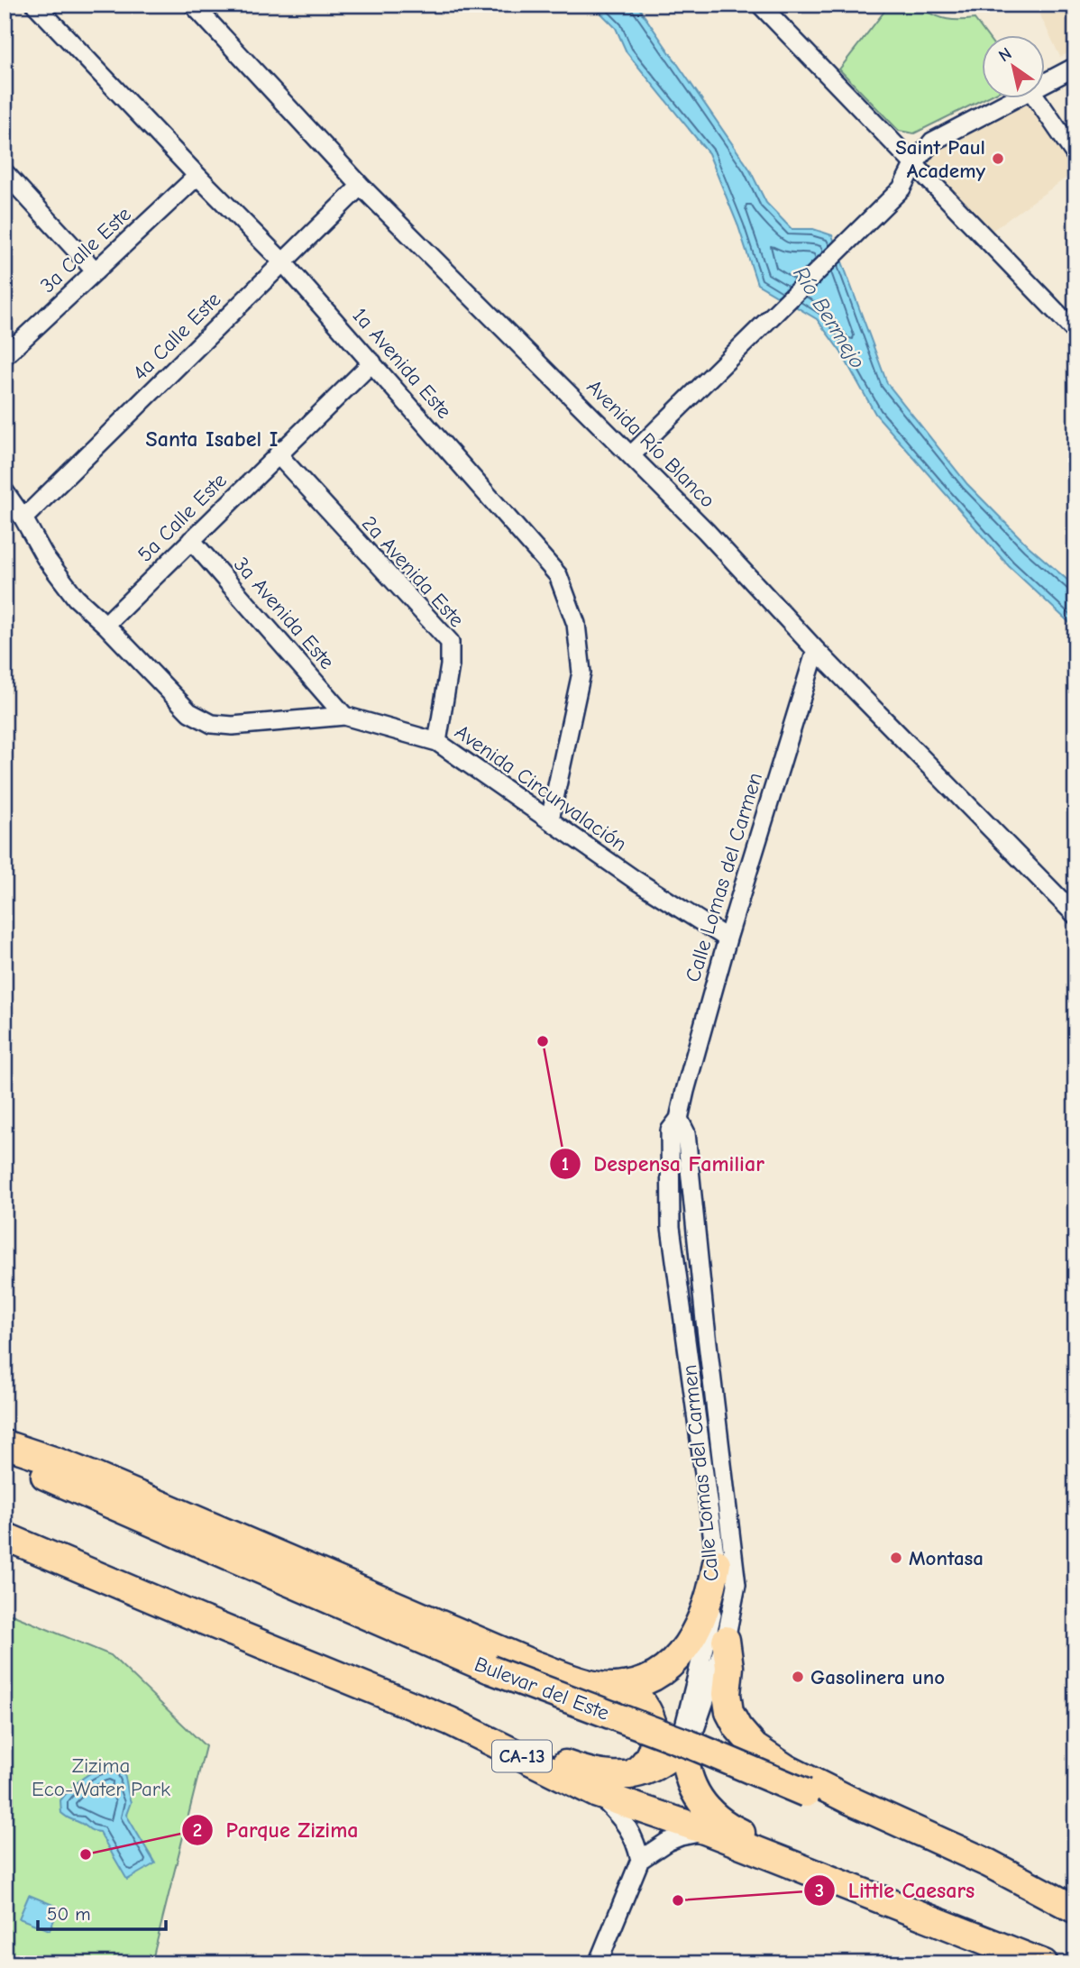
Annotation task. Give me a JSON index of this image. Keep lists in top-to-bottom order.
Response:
{
  "streets": {
    "highway": ["Bulevar del Este", "CA-13"],
    "street": [
      "3a Calle Este",
      "4a Calle Este",
      "1a Avenida Este",
      "Avenida Río Blanco",
      "5a Calle Este",
      "2a Avenida Este",
      "3a Avenida Este",
      "Avenida Circunvalación",
      "Calle Lomas del Carmen"
    ]
  },
  "crossings": [
    ["3a Calle Este", "1a Avenida Este"],
    ["4a Calle Este", "1a Avenida Este"],
    ["4a Calle Este", "Avenida Río Blanco"],
    ["4a Calle Este", "Avenida Circunvalación"],
    ["1a Avenida Este", "5a Calle Este"],
    ["1a Avenida Este", "Avenida Circunvalación"],
    ["Avenida Río Blanco", "Calle Lomas del Carmen"],
    ["5a Calle Este", "2a Avenida Este"],
    ["5a Calle Este", "3a Avenida Este"],
    ["5a Calle Este", "Avenida Circunvalación"],
    ["2a Avenida Este", "Avenida Circunvalación"],
    ["3a Avenida Este", "Avenida Circunvalación"],
    ["Avenida Circunvalación", "Calle Lomas del Carmen"]
  ],
  "districts": ["Santa Isabel I"],
  "water": ["Río Bermejo"],
  "parks": ["Zizima Eco-Water Park"],
  "places": [
    "Saint Paul Academy",
    "Despensa Familiar",
    "Montasa",
    "Gasolinera uno",
    "Parque Zizima",
    "Little Caesars"
  ],
  "scale_bar": "50 m",
  "north": "top left"
}
